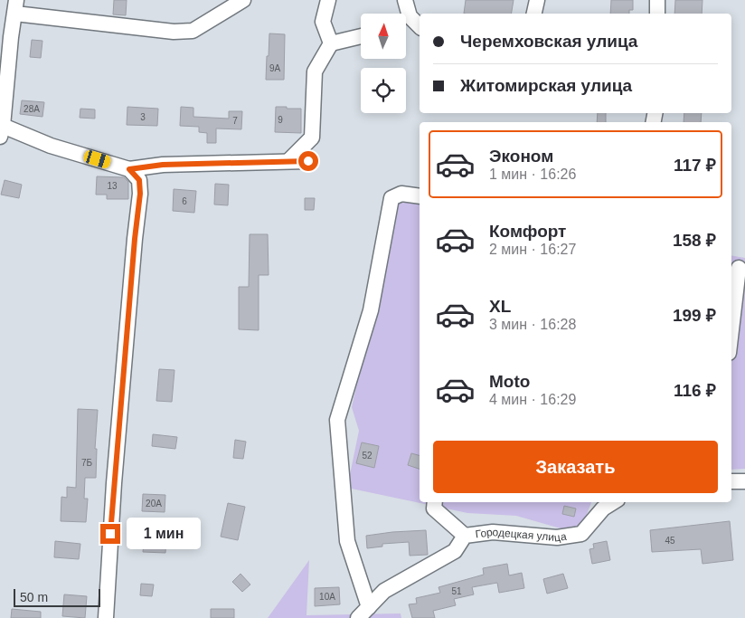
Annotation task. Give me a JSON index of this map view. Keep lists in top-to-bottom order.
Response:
{
  "streets": {
    "street": ["Городецкая улица"]
  },
  "house_numbers": [
    "9А",
    "28А",
    "3",
    "9",
    "7",
    "13",
    "6",
    "52",
    "7Б",
    "20А",
    "45",
    "51",
    "10А"
  ],
  "scale_bar": "50 m",
  "north": "top",
  "page": {
    "banner": ["Черемховская улица", "Житомирская улица"],
    "list": [
      {
        "name": "Эконом",
        "note": "1 мин · 16:26",
        "value": "117 ₽"
      },
      {
        "name": "Комфорт",
        "note": "2 мин · 16:27",
        "value": "158 ₽"
      },
      {
        "name": "XL",
        "note": "3 мин · 16:28",
        "value": "199 ₽"
      },
      {
        "name": "Moto",
        "note": "4 мин · 16:29",
        "value": "116 ₽"
      }
    ],
    "buttons": "Заказать",
    "bubble": "1 мин",
    "scale": "50 m"
  }
}
